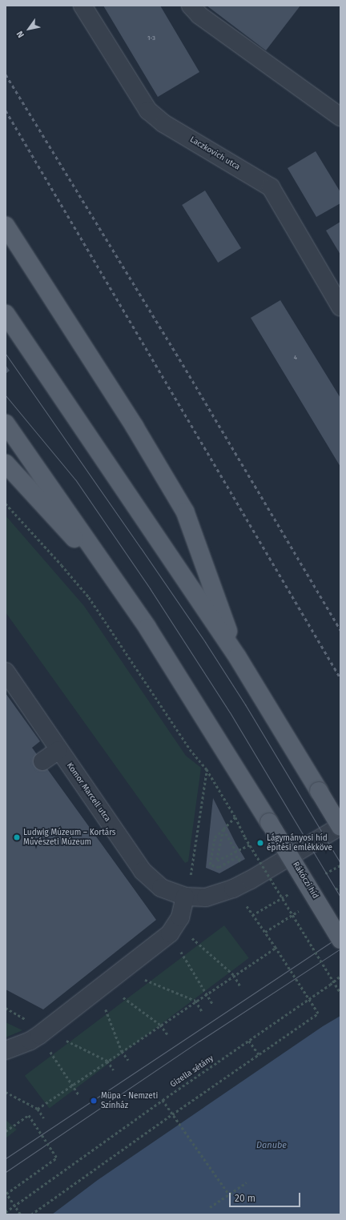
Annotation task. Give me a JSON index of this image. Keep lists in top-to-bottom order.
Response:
{
  "streets": {
    "main road": ["Rákóczi híd"],
    "street": ["Laczkovich utca", "Komor Marcell utca"],
    "path": ["Gizella sétány"]
  },
  "water": ["Danube"],
  "places": ["Ludwig Múzeum – Kortárs Művészeti Múzeum", "Lágymányosi híd építési emlékköve", "Müpa - Nemzeti Színház"],
  "house_numbers": ["1-3", "4"],
  "scale_bar": "20 m",
  "north": "bottom left"
}
